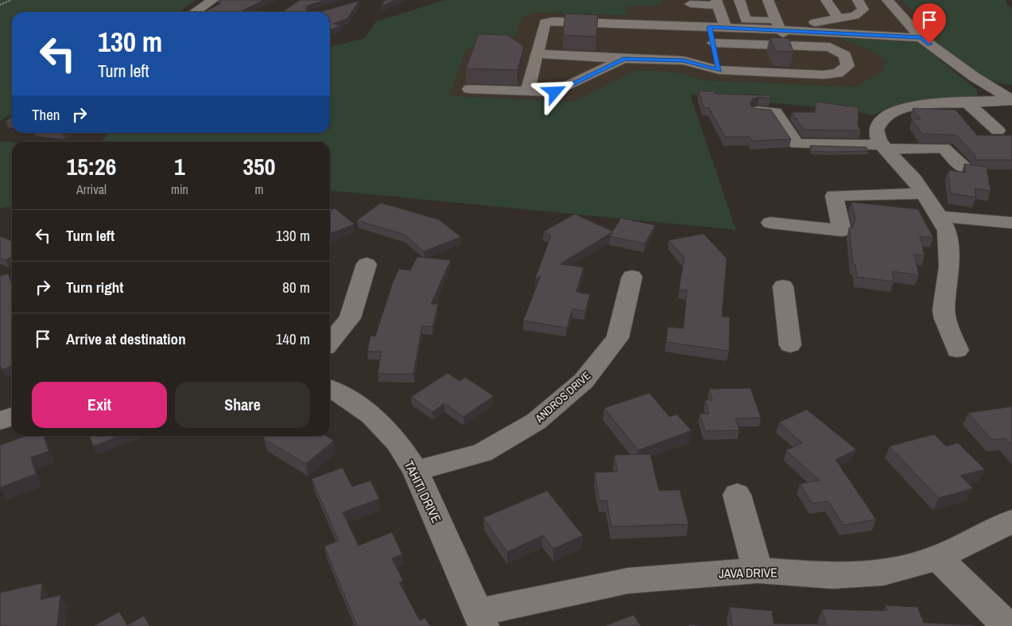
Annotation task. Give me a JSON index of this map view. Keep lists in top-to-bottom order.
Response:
{
  "streets": {
    "street": ["ANDROS DRIVE", "TAHITI DRIVE", "JAVA DRIVE"]
  },
  "crossings": [
    ["ANDROS DRIVE", "TAHITI DRIVE"],
    ["TAHITI DRIVE", "JAVA DRIVE"]
  ],
  "page": {
    "turn": ["130 m", "Turn left"],
    "then": "Then",
    "eta": [
      "15:26",
      "Arrival",
      "1",
      "min",
      "350",
      "m"
    ],
    "list": [
      {
        "name": "Turn left",
        "value": "130 m"
      },
      {
        "name": "Turn right",
        "value": "80 m"
      },
      {
        "name": "Arrive at destination",
        "value": "140 m"
      }
    ],
    "buttons": ["Exit", "Share"]
  }
}
